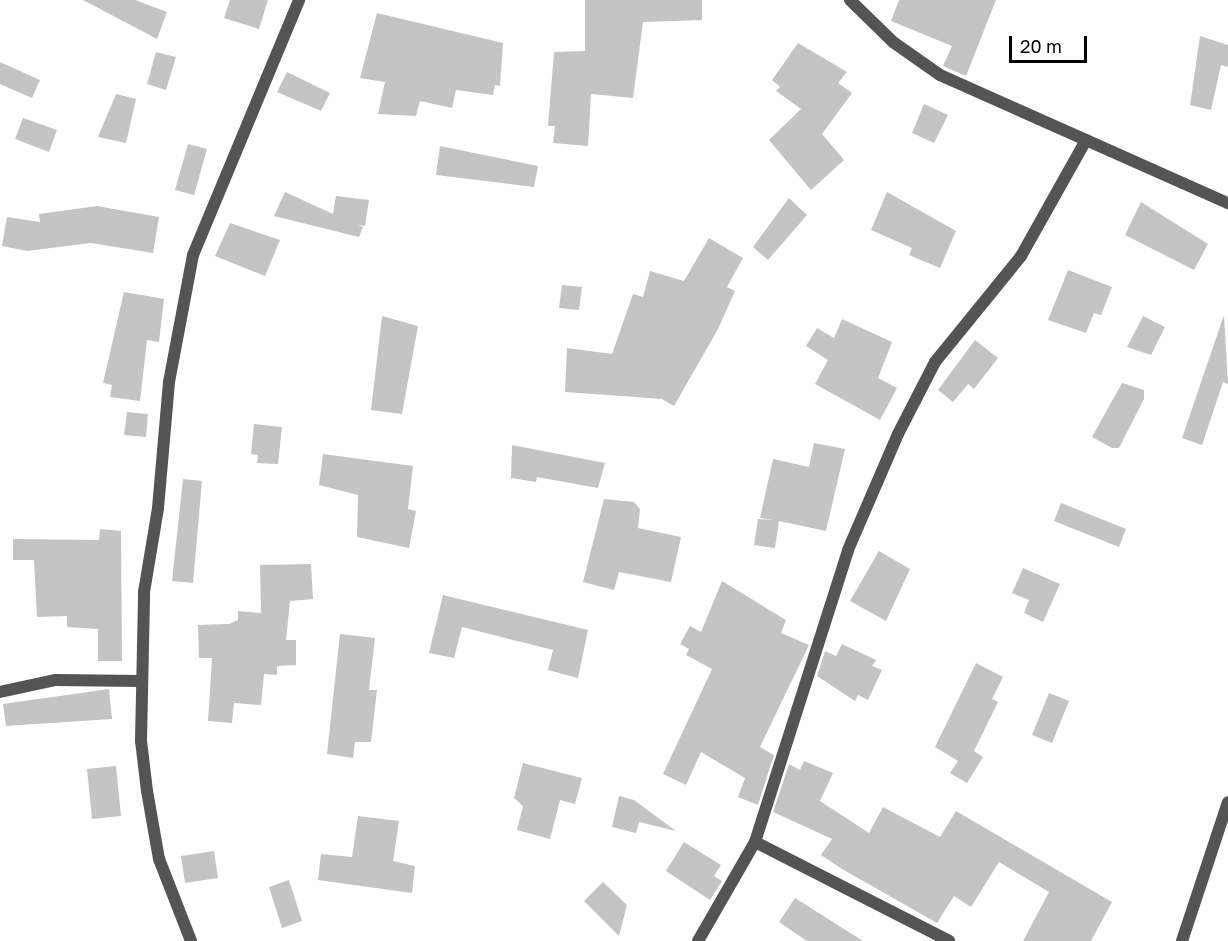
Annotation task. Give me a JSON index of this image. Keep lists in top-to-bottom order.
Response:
{
  "scale_bar": "20 m"
}
